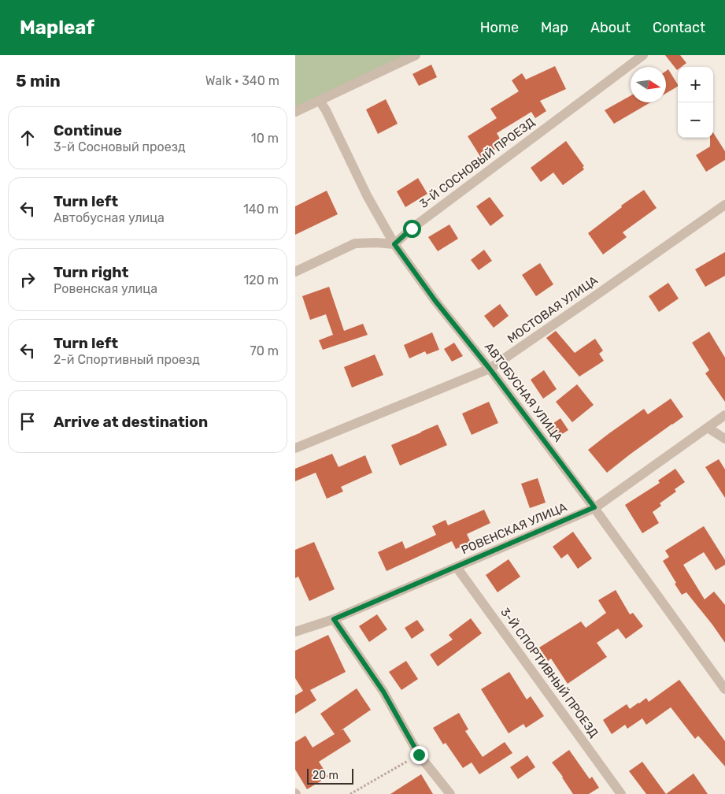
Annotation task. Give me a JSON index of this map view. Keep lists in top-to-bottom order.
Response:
{
  "streets": {
    "street": [
      "3-Й СОСНОВЫЙ ПРОЕЗД",
      "МОСТОВАЯ УЛИЦА",
      "АВТОБУСНАЯ УЛИЦА",
      "РОВЕНСКАЯ УЛИЦА",
      "3-Й СПОРТИВНЫЙ ПРОЕЗД"
    ]
  },
  "crossings": [
    ["3-Й СОСНОВЫЙ ПРОЕЗД", "АВТОБУСНАЯ УЛИЦА"],
    ["МОСТОВАЯ УЛИЦА", "АВТОБУСНАЯ УЛИЦА"],
    ["АВТОБУСНАЯ УЛИЦА", "РОВЕНСКАЯ УЛИЦА"],
    ["РОВЕНСКАЯ УЛИЦА", "3-Й СПОРТИВНЫЙ ПРОЕЗД"]
  ],
  "scale_bar": "20 m",
  "north": "right",
  "page": {
    "header": "Mapleaf",
    "nav": [
      "Home",
      "Map",
      "About",
      "Contact"
    ],
    "heading": ["5 min", "Walk · 340 m"],
    "map_buttons": ["+", "−"],
    "list": [
      ["Continue", "3-й Сосновый проезд", "10 m"],
      ["Turn left", "Автобусная улица", "140 m"],
      ["Turn right", "Ровенская улица", "120 m"],
      ["Turn left", "2-й Спортивный проезд", "70 m"],
      "Arrive at destination"
    ],
    "scale": "20 m"
  }
}
